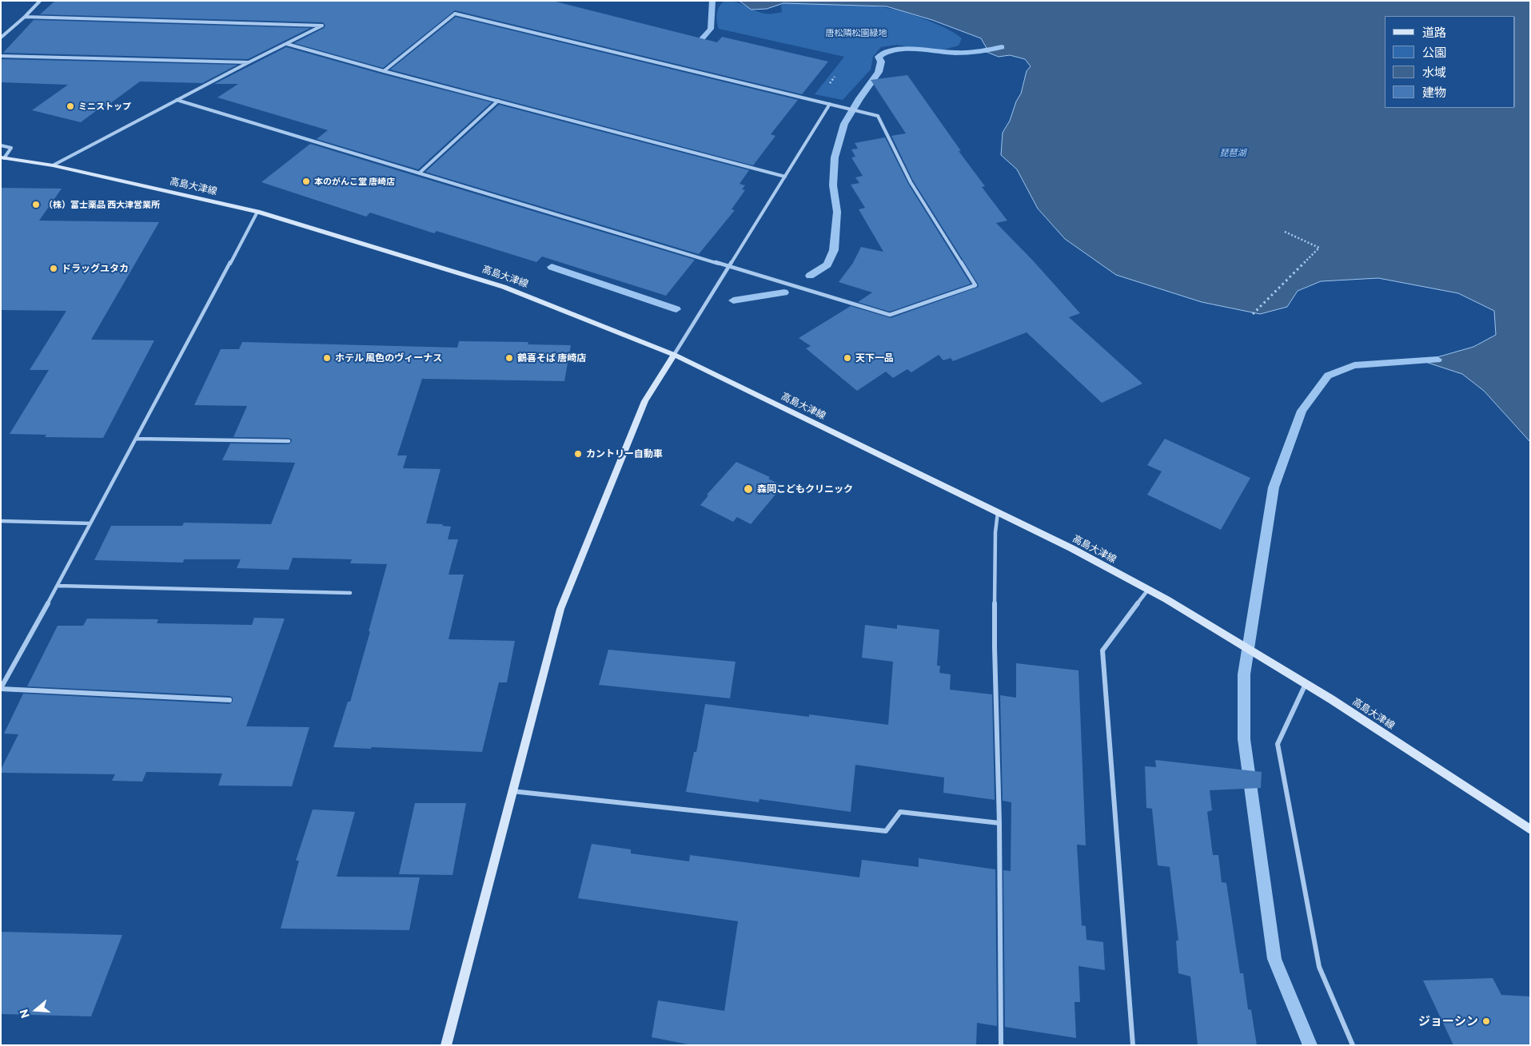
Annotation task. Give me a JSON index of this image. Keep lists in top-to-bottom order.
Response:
{
  "streets": {
    "main road": ["高島大津線"]
  },
  "water": ["琵琶湖"],
  "parks": ["唐松隣松園緑地"],
  "places": [
    "ミニストップ",
    "本のがんこ堂 唐崎店",
    "（株）富士薬品 西大津営業所",
    "ドラッグユタカ",
    "ホテル 風色のヴィーナス",
    "鶴喜そば 唐崎店",
    "天下一品",
    "カントリー自動車",
    "森岡こどもクリニック",
    "ジョーシン"
  ],
  "legend": [
    "道路",
    "公園",
    "水域",
    "建物"
  ],
  "north": "left"
}
